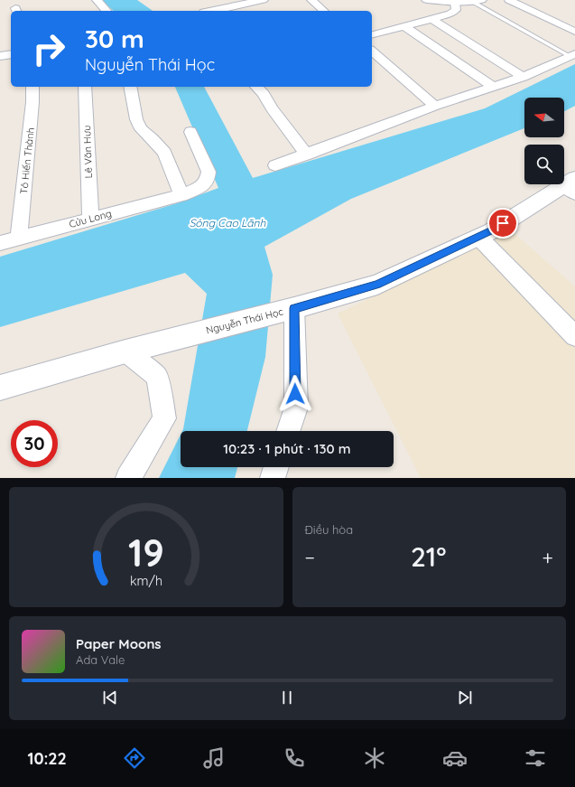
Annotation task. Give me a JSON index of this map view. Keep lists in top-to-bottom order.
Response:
{
  "streets": {
    "street": [
      "Lê Văn Hưu",
      "Tô Hiến Thành",
      "Cửu Long",
      "Nguyễn Thái Học"
    ]
  },
  "crossings": [
    ["Lê Văn Hưu", "Cửu Long"],
    ["Tô Hiến Thành", "Cửu Long"]
  ],
  "water": ["Sông Cao Lãnh"],
  "north": "left",
  "page": {
    "turn": ["30 m", "Nguyễn Thái Học"],
    "limit": "30",
    "trip": "10:23 · 1 phút · 130 m",
    "tile": "Điều hòa",
    "heat": ["−", "21°", "+"],
    "song": ["Paper Moons", "Ada Vale"],
    "tabs": "10:22",
    "gauge": ["19", "km/h"]
  }
}
